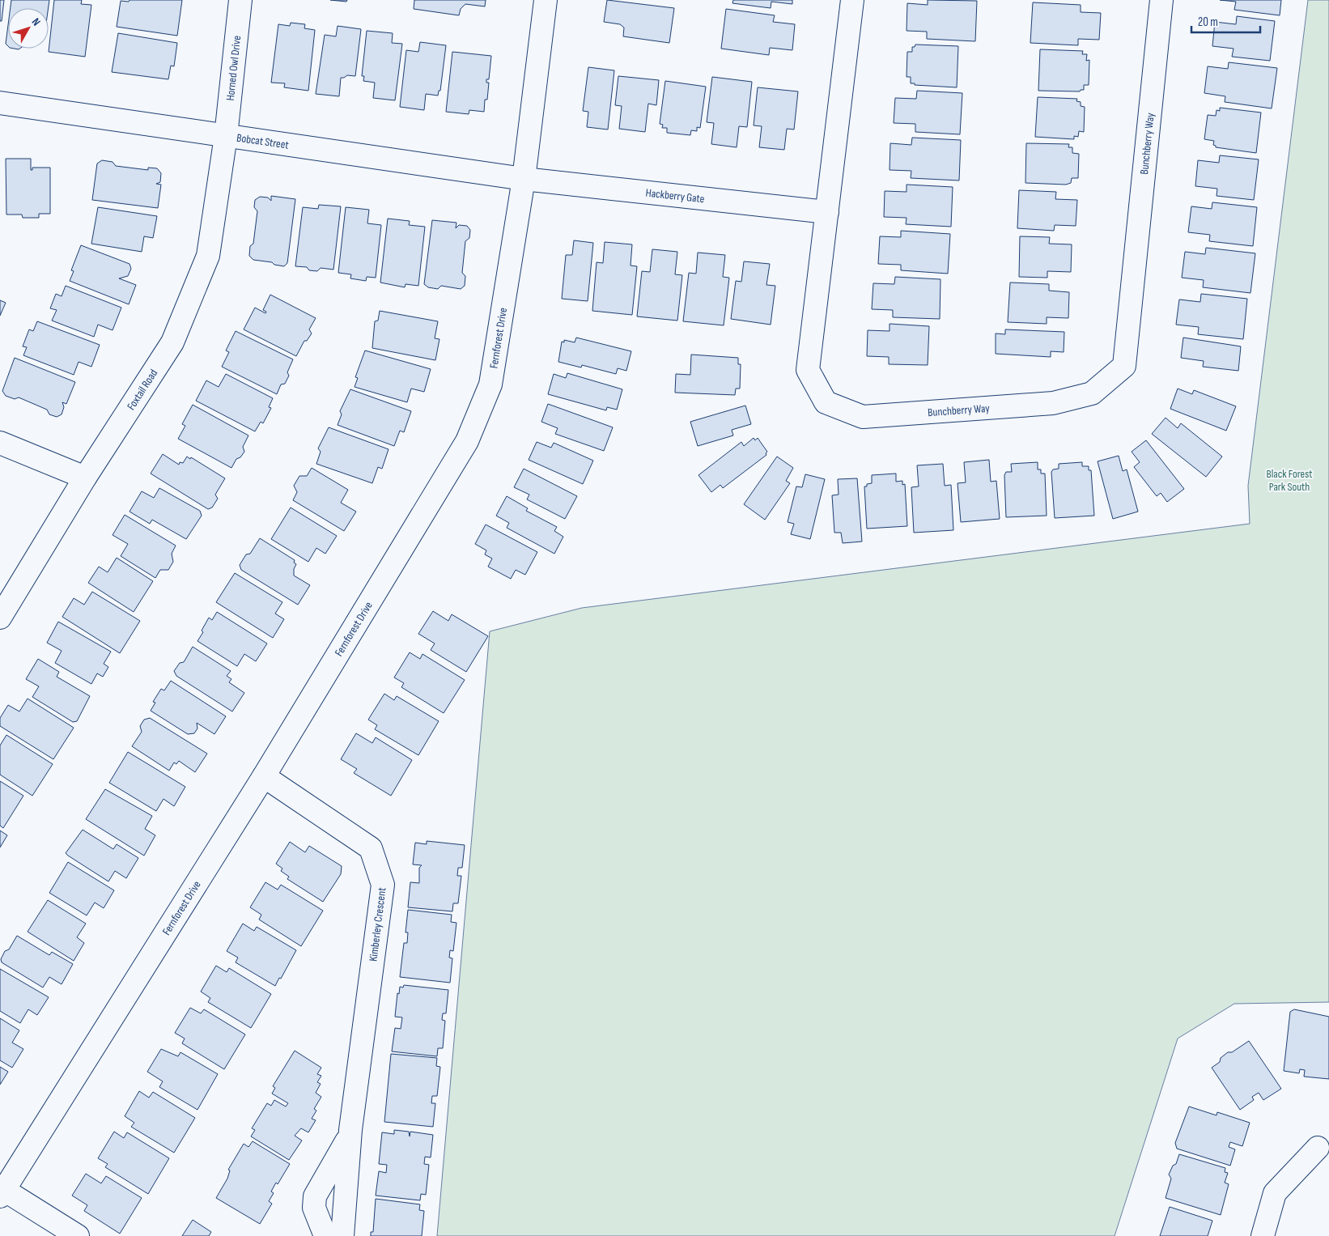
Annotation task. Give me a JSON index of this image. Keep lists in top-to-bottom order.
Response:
{
  "streets": {
    "street": [
      "Horned Owl Drive",
      "Bobcat Street",
      "Bunchberry Way",
      "Hackberry Gate",
      "Fernforest Drive",
      "Foxtail Road",
      "Kimberley Crescent"
    ]
  },
  "crossings": [
    ["Horned Owl Drive", "Bobcat Street"],
    ["Horned Owl Drive", "Foxtail Road"],
    ["Bobcat Street", "Hackberry Gate"],
    ["Bobcat Street", "Fernforest Drive"],
    ["Bobcat Street", "Foxtail Road"],
    ["Bunchberry Way", "Hackberry Gate"],
    ["Hackberry Gate", "Fernforest Drive"],
    ["Fernforest Drive", "Kimberley Crescent"]
  ],
  "parks": ["Black Forest Park South"],
  "scale_bar": "20 m",
  "north": "top right"
}
